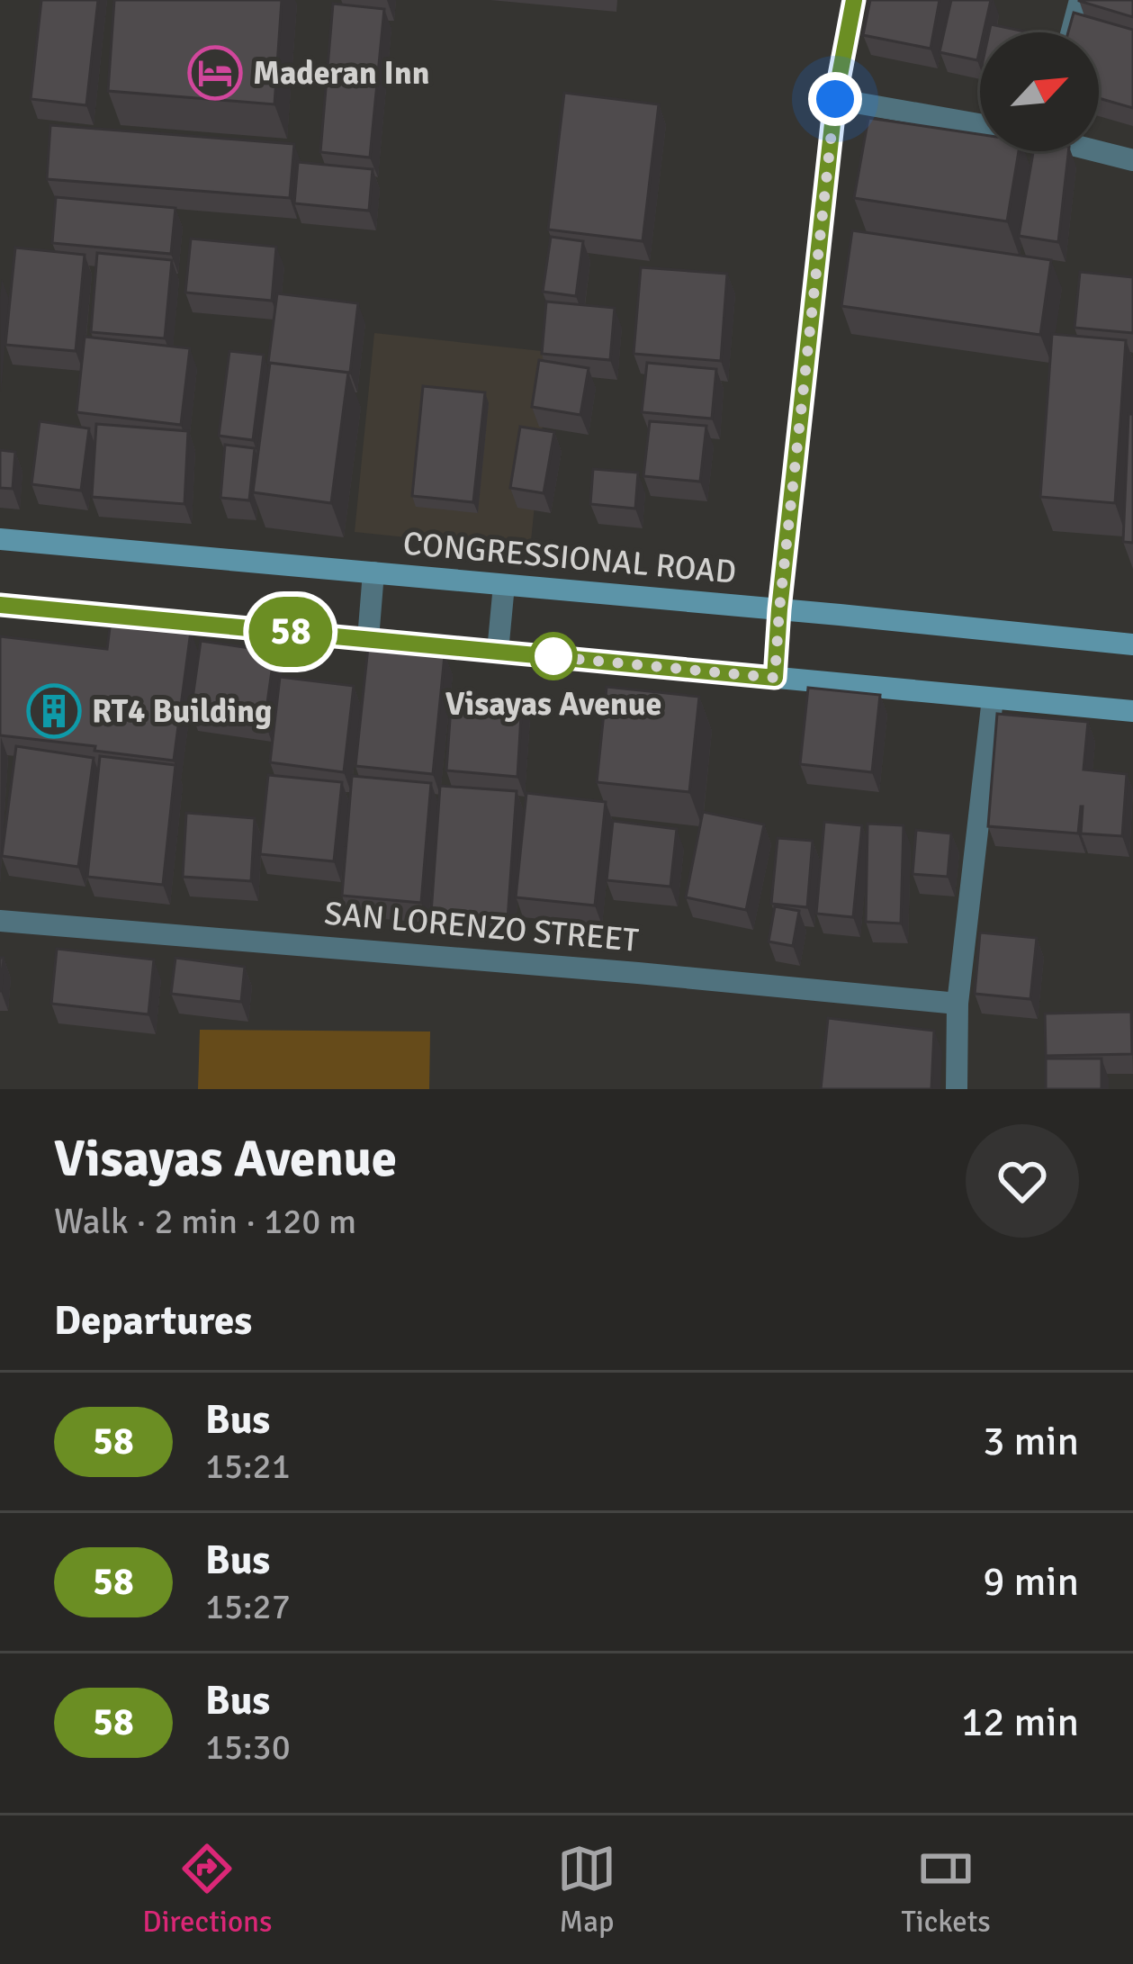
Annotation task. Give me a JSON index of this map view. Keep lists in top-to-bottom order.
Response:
{
  "streets": {
    "main road": ["CONGRESSIONAL ROAD"],
    "street": ["SAN LORENZO STREET"]
  },
  "places": {
    "hotel": ["Maderan Inn"],
    "other": ["Visayas Avenue"],
    "building": ["RT4 Building"]
  },
  "lines": ["bus line 58"],
  "north": "top right",
  "page": {
    "on_map": "58",
    "heading": [
      ["Visayas Avenue", "Walk · 2 min · 120 m"],
      "Departures"
    ],
    "list": [
      {
        "mark": "58",
        "name": "Bus",
        "note": "15:21",
        "value": "3 min"
      },
      {
        "mark": "58",
        "name": "Bus",
        "note": "15:27",
        "value": "9 min"
      },
      {
        "mark": "58",
        "name": "Bus",
        "note": "15:30",
        "value": "12 min"
      }
    ],
    "tabs": ["Directions", "Map", "Tickets"]
  }
}
